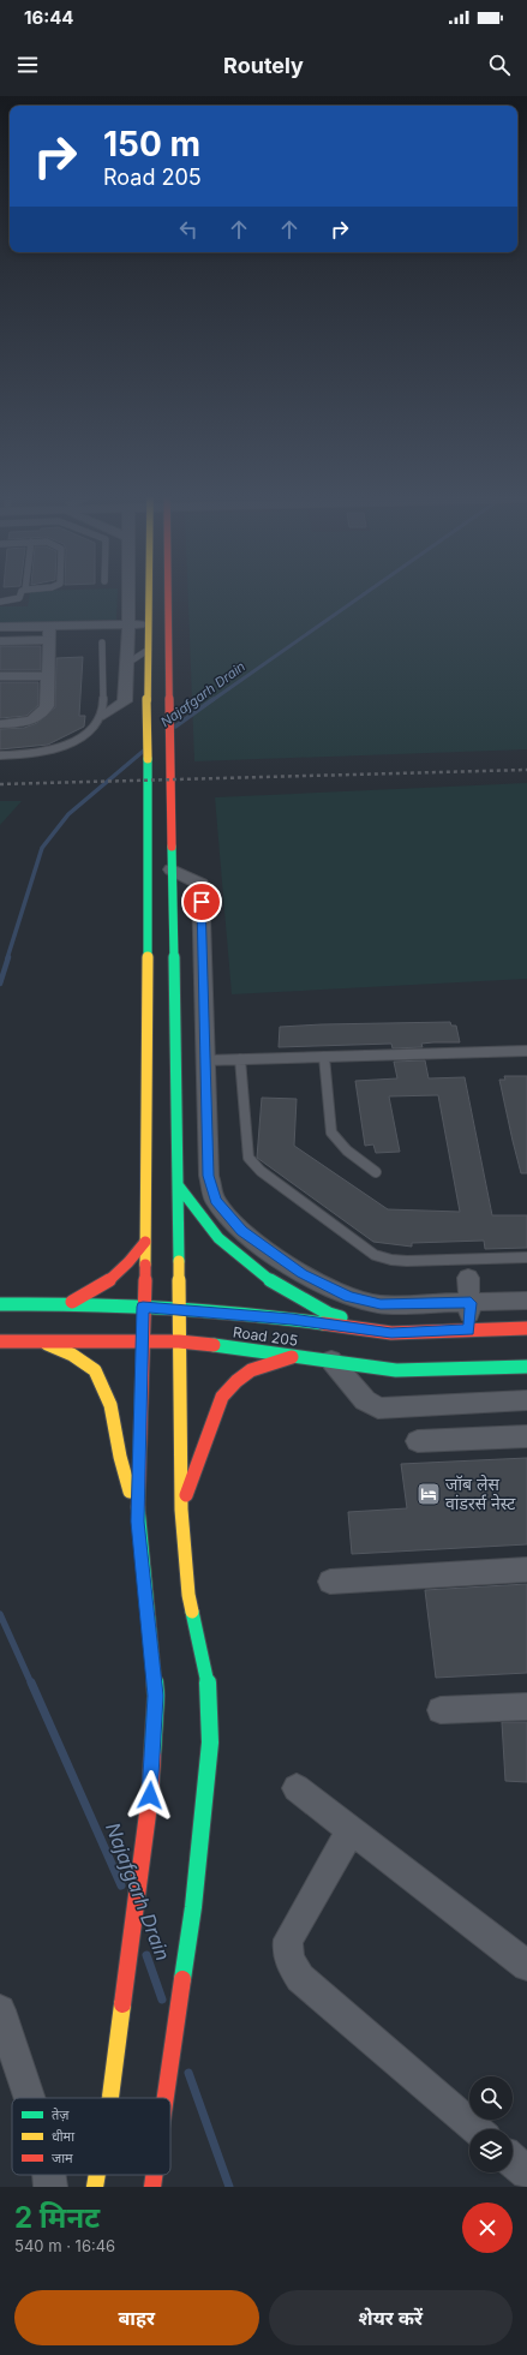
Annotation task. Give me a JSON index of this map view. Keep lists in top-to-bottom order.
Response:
{
  "streets": {
    "street": ["Road 205"]
  },
  "water": ["Najafgarh Drain"],
  "places": {
    "hotel": ["जॉब लेस वांडरर्स नेस्ट"]
  },
  "legend": ["तेज़", "धीमा", "जाम"],
  "page": {
    "status": "16:44",
    "header": "Routely",
    "turn": ["150 m", "Road 205"],
    "heading": ["2 मिनट", "540 m · 16:46"],
    "buttons": ["बाहर", "शेयर करें"]
  }
}
